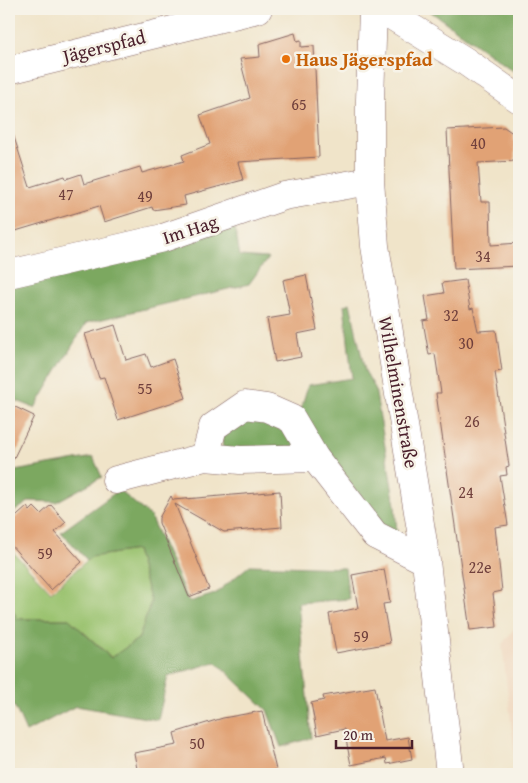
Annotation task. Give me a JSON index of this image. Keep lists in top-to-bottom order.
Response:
{
  "streets": {
    "street": ["Jägerspfad", "Im Hag", "Wilhelminenstraße"]
  },
  "crossings": [
    ["Im Hag", "Wilhelminenstraße"]
  ],
  "places": ["Haus Jägerspfad"],
  "house_numbers": [
    "65",
    "40",
    "47",
    "49",
    "34",
    "32",
    "30",
    "55",
    "26",
    "24",
    "59",
    "22e",
    "59",
    "50"
  ],
  "scale_bar": "20 m"
}
